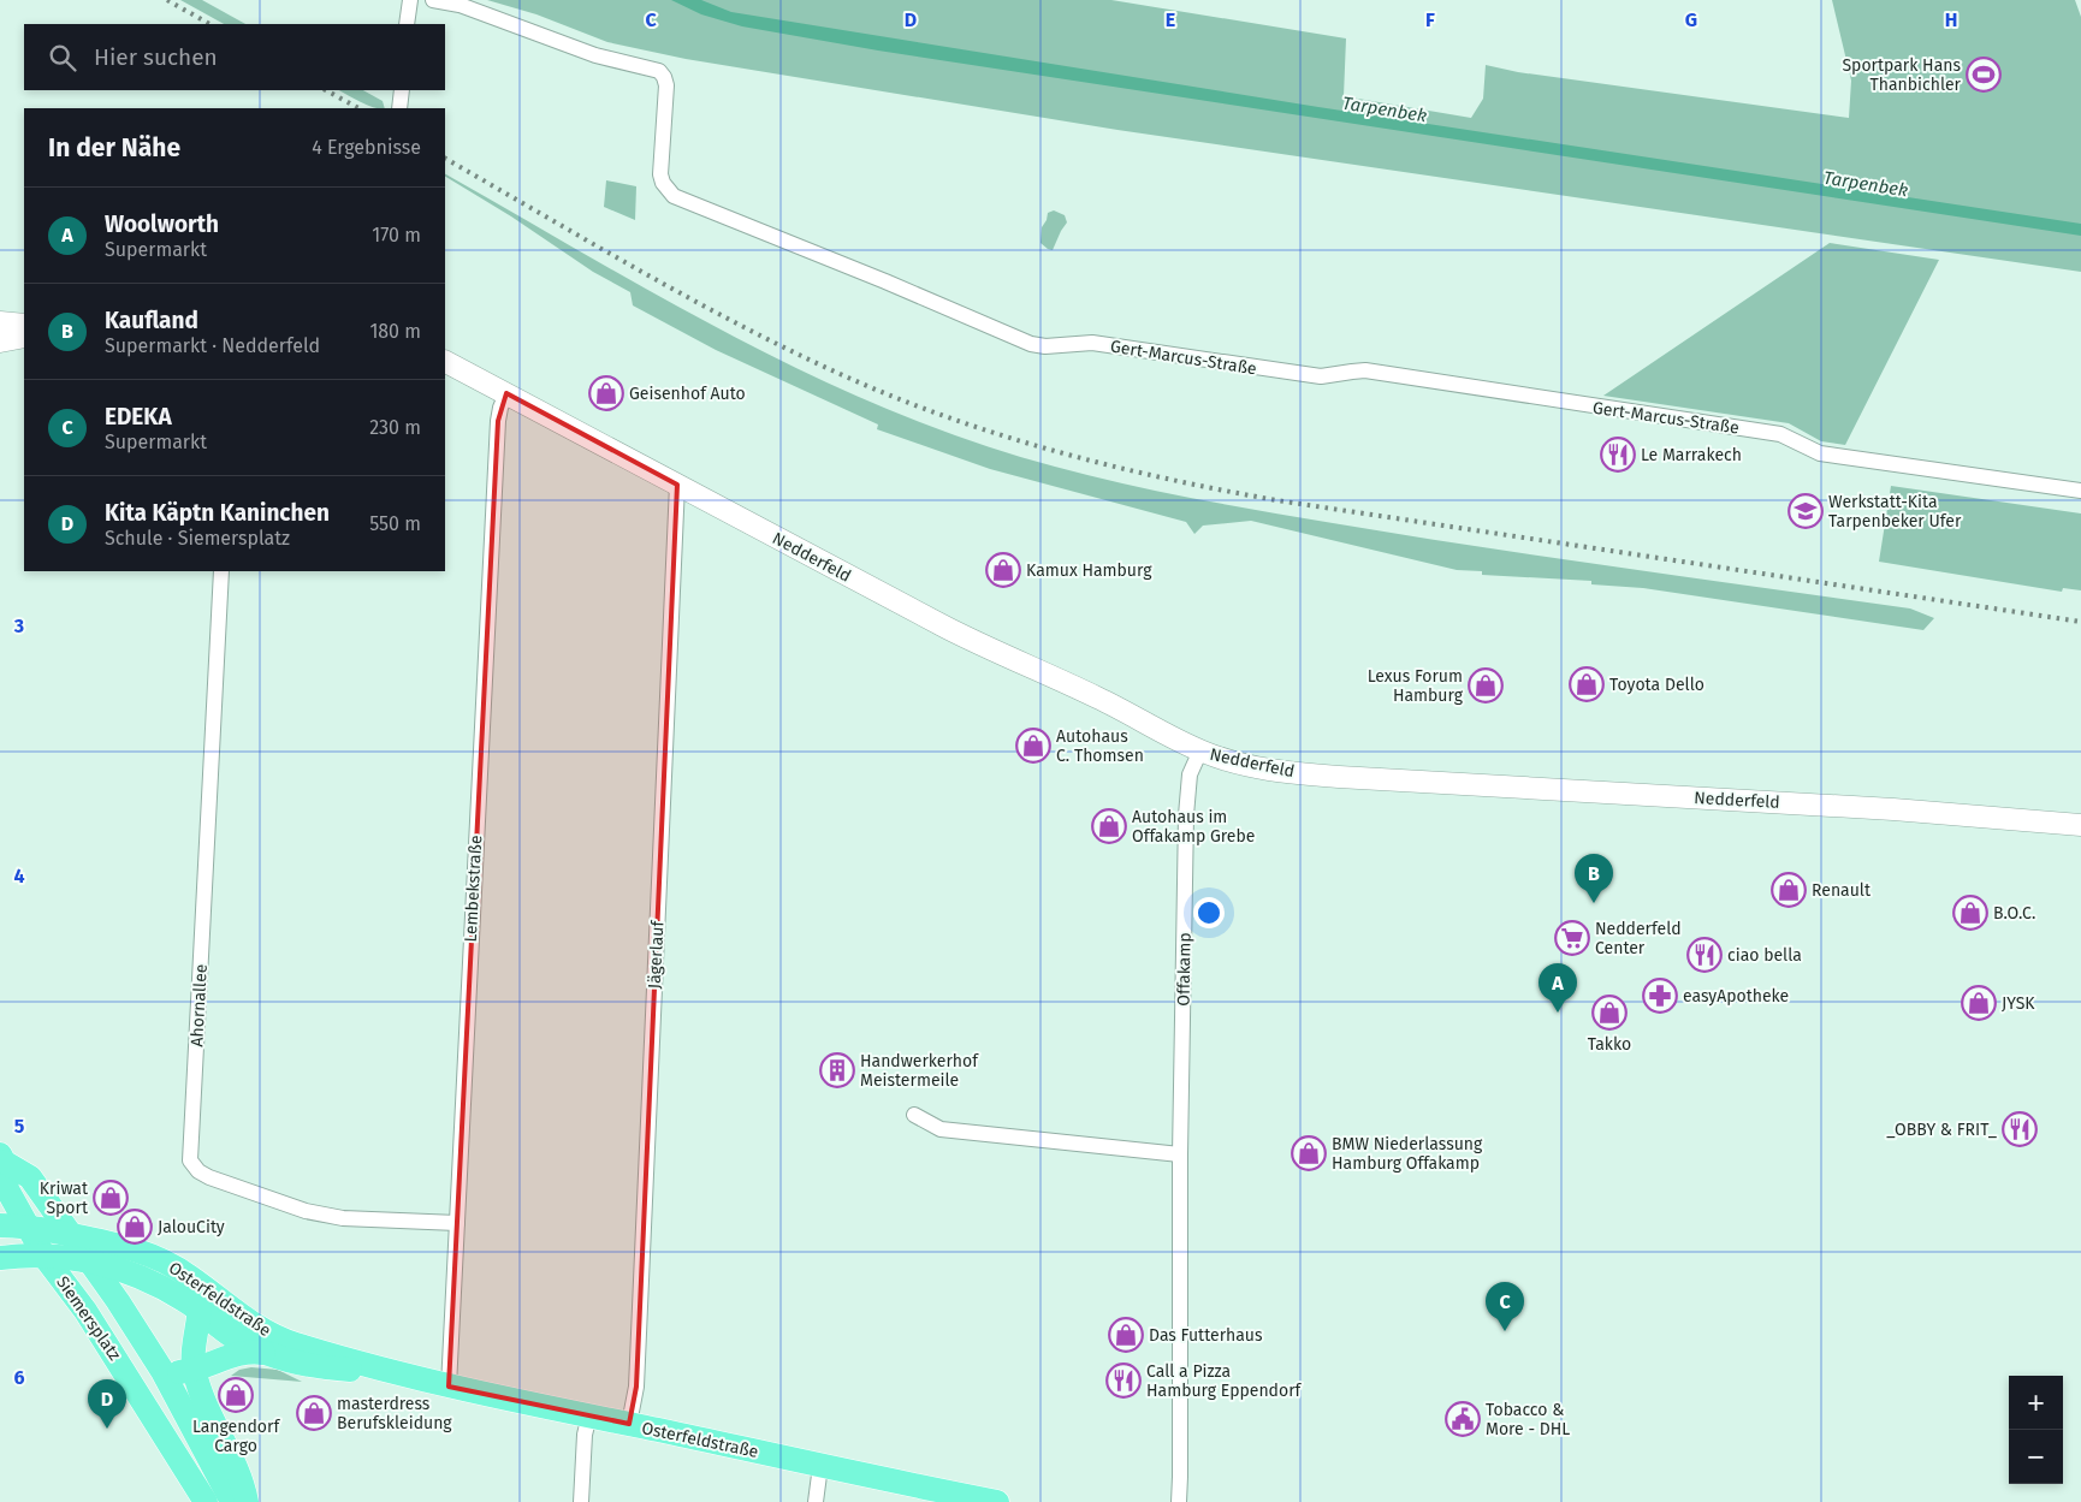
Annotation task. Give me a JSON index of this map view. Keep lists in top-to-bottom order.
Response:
{
  "streets": {
    "main road": ["Nedderfeld", "Osterfeldstraße", "Siemersplatz"],
    "street": [
      "Gert-Marcus-Straße",
      "Lembekstraße",
      "Jägerlauf",
      "Offakamp",
      "Ahornallee"
    ]
  },
  "crossings": [
    ["Nedderfeld", "Lembekstraße"],
    ["Nedderfeld", "Jägerlauf"],
    ["Nedderfeld", "Offakamp"],
    ["Lembekstraße", "Ahornallee"],
    ["Lembekstraße", "Osterfeldstraße"],
    ["Jägerlauf", "Osterfeldstraße"],
    ["Osterfeldstraße", "Siemersplatz"]
  ],
  "water": ["Tarpenbek"],
  "places": {
    "sports": ["Sportpark Hans Thanbichler"],
    "shop": [
      "Geisenhof Auto",
      "Kamux Hamburg",
      "Toyota Dello",
      "Lexus Forum Hamburg",
      "Autohaus C. Thomsen",
      "Autohaus im Offakamp Grebe",
      "Renault",
      "B.O.C.",
      "JYSK",
      "Takko",
      "BMW Niederlassung Hamburg Offakamp",
      "Kriwat Sport",
      "JalouCity",
      "Das Futterhaus",
      "Langendorf Cargo",
      "masterdress Berufskleidung"
    ],
    "restaurant": [
      "Le Marrakech",
      "ciao bella",
      "_OBBY & FRIT_",
      "Call a Pizza Hamburg Eppendorf"
    ],
    "school or university": ["Werkstatt-Kita Tarpenbeker Ufer"],
    "supermarket": ["Nedderfeld Center"],
    "pharmacy": ["easyApotheke"],
    "building": ["Handwerkerhof Meistermeile"],
    "public building": ["Tobacco & More - DHL"]
  },
  "page": {
    "search": "Hier suchen",
    "heading": ["In der Nähe", "4 Ergebnisse"],
    "list": [
      {
        "mark": "A",
        "name": "Woolworth",
        "note": "Supermarkt",
        "value": "170 m"
      },
      {
        "mark": "B",
        "name": "Kaufland",
        "note": "Supermarkt · Nedderfeld",
        "value": "180 m"
      },
      {
        "mark": "C",
        "name": "EDEKA",
        "note": "Supermarkt",
        "value": "230 m"
      },
      {
        "mark": "D",
        "name": "Kita Käptn Kaninchen",
        "note": "Schule · Siemersplatz",
        "value": "550 m"
      }
    ],
    "pins": [
      "B",
      "A",
      "C",
      "D"
    ],
    "map_buttons": ["+", "−"]
  },
  "grid": {
    "columns": [
      "C",
      "D",
      "E",
      "F",
      "G",
      "H"
    ],
    "rows": [
      "3",
      "4",
      "5",
      "6"
    ]
  }
}
